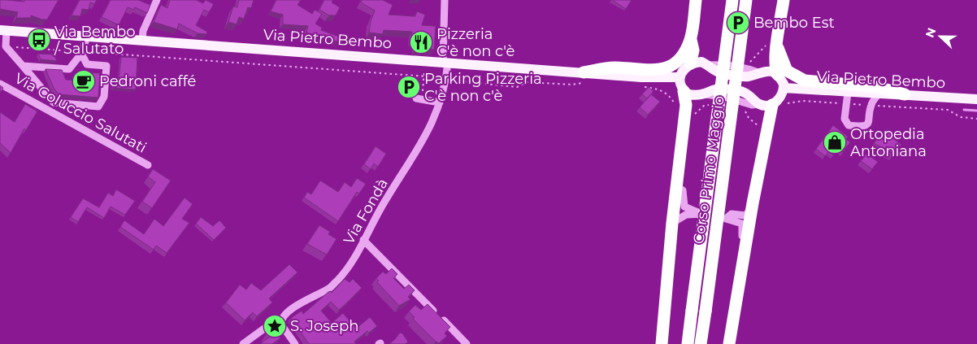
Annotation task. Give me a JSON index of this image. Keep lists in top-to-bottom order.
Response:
{
  "streets": {
    "highway": ["Corso Primo Maggio"],
    "main road": ["Via Pietro Bembo"],
    "street": ["Via Coluccio Salutati", "Via Fondà"]
  },
  "crossings": [
    ["Via Pietro Bembo", "Via Fondà"]
  ],
  "places": {
    "parking": ["Bembo Est", "Parking Pizzeria C'è non c'è"],
    "bus stop": ["Via Bembo / Salutato"],
    "restaurant": ["Pizzeria C'è non c'è"],
    "cafe": ["Pedroni caffé"],
    "shop": ["Ortopedia Antoniana"],
    "place": ["S. Joseph"]
  },
  "north": "left"
}
